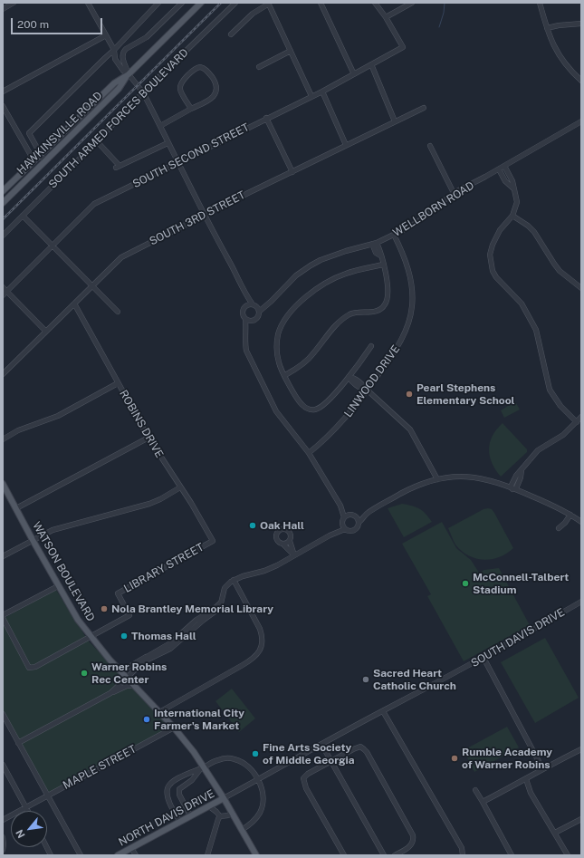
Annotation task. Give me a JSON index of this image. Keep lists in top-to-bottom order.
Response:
{
  "streets": {
    "main road": ["HAWKINSVILLE ROAD", "WATSON BOULEVARD", "NORTH DAVIS DRIVE"],
    "street": [
      "SOUTH ARMED FORCES BOULEVARD",
      "SOUTH SECOND STREET",
      "WELLBORN ROAD",
      "SOUTH 3RD STREET",
      "LINWOOD DRIVE",
      "ROBINS DRIVE",
      "LIBRARY STREET",
      "SOUTH DAVIS DRIVE",
      "MAPLE STREET"
    ]
  },
  "crossings": [
    ["WELLBORN ROAD", "LINWOOD DRIVE"],
    ["SOUTH 3RD STREET", "ROBINS DRIVE"],
    ["ROBINS DRIVE", "LIBRARY STREET"],
    ["LIBRARY STREET", "WATSON BOULEVARD"],
    ["WATSON BOULEVARD", "SOUTH DAVIS DRIVE"],
    ["WATSON BOULEVARD", "MAPLE STREET"],
    ["WATSON BOULEVARD", "NORTH DAVIS DRIVE"],
    ["SOUTH DAVIS DRIVE", "NORTH DAVIS DRIVE"]
  ],
  "places": [
    "Pearl Stephens Elementary School",
    "Oak Hall",
    "McConnell-Talbert Stadium",
    "Nola Brantley Memorial Library",
    "Thomas Hall",
    "Warner Robins Rec Center",
    "Sacred Heart Catholic Church",
    "International City Farmer's Market",
    "Fine Arts Society of Middle Georgia",
    "Rumble Academy of Warner Robins"
  ],
  "scale_bar": "200 m",
  "north": "bottom left"
}
